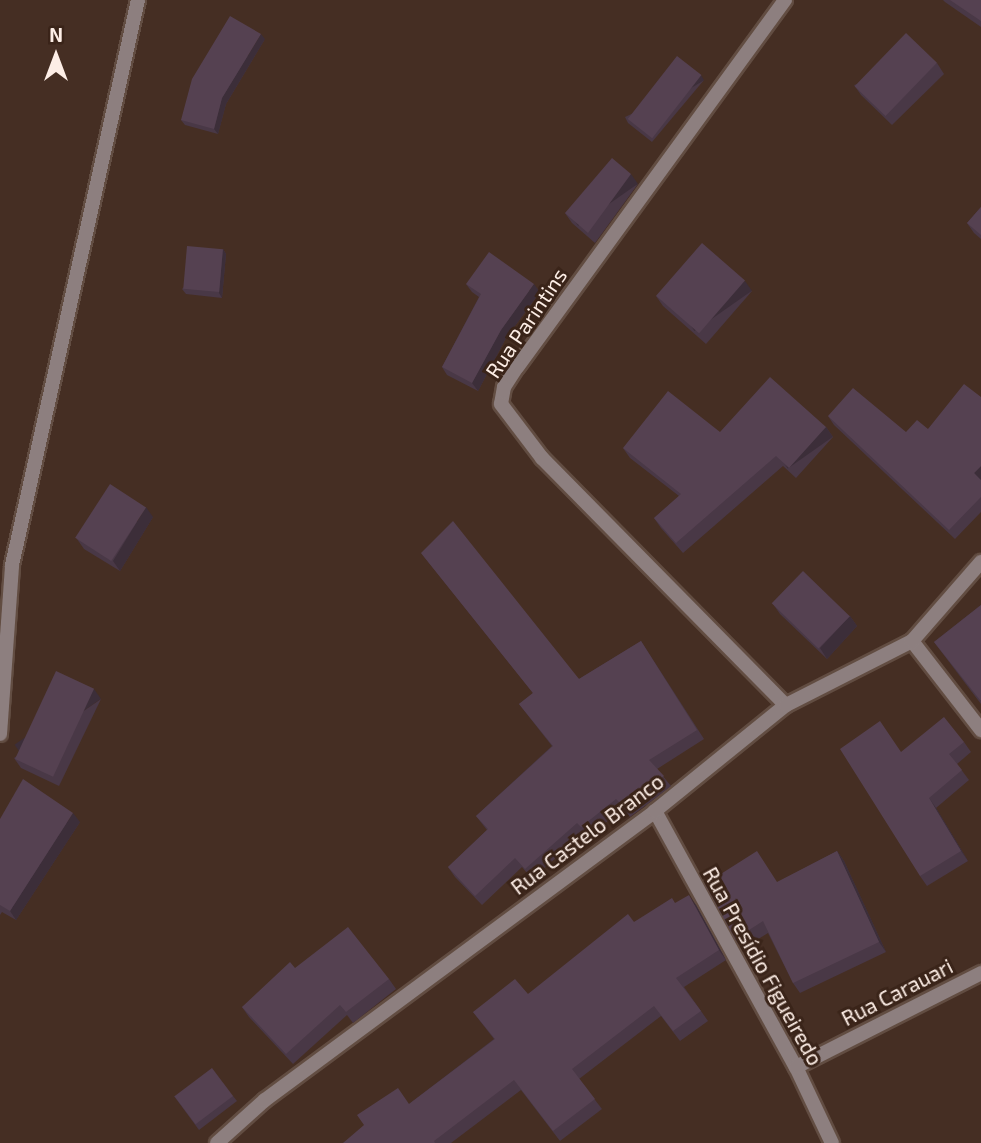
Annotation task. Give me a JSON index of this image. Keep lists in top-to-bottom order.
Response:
{
  "streets": {
    "street": [
      "Rua Parintins",
      "Rua Castelo Branco",
      "Rua Presídio Figueiredo",
      "Rua Carauari"
    ]
  },
  "crossings": [
    ["Rua Parintins", "Rua Castelo Branco"],
    ["Rua Castelo Branco", "Rua Presídio Figueiredo"],
    ["Rua Presídio Figueiredo", "Rua Carauari"]
  ],
  "north": "top"
}
